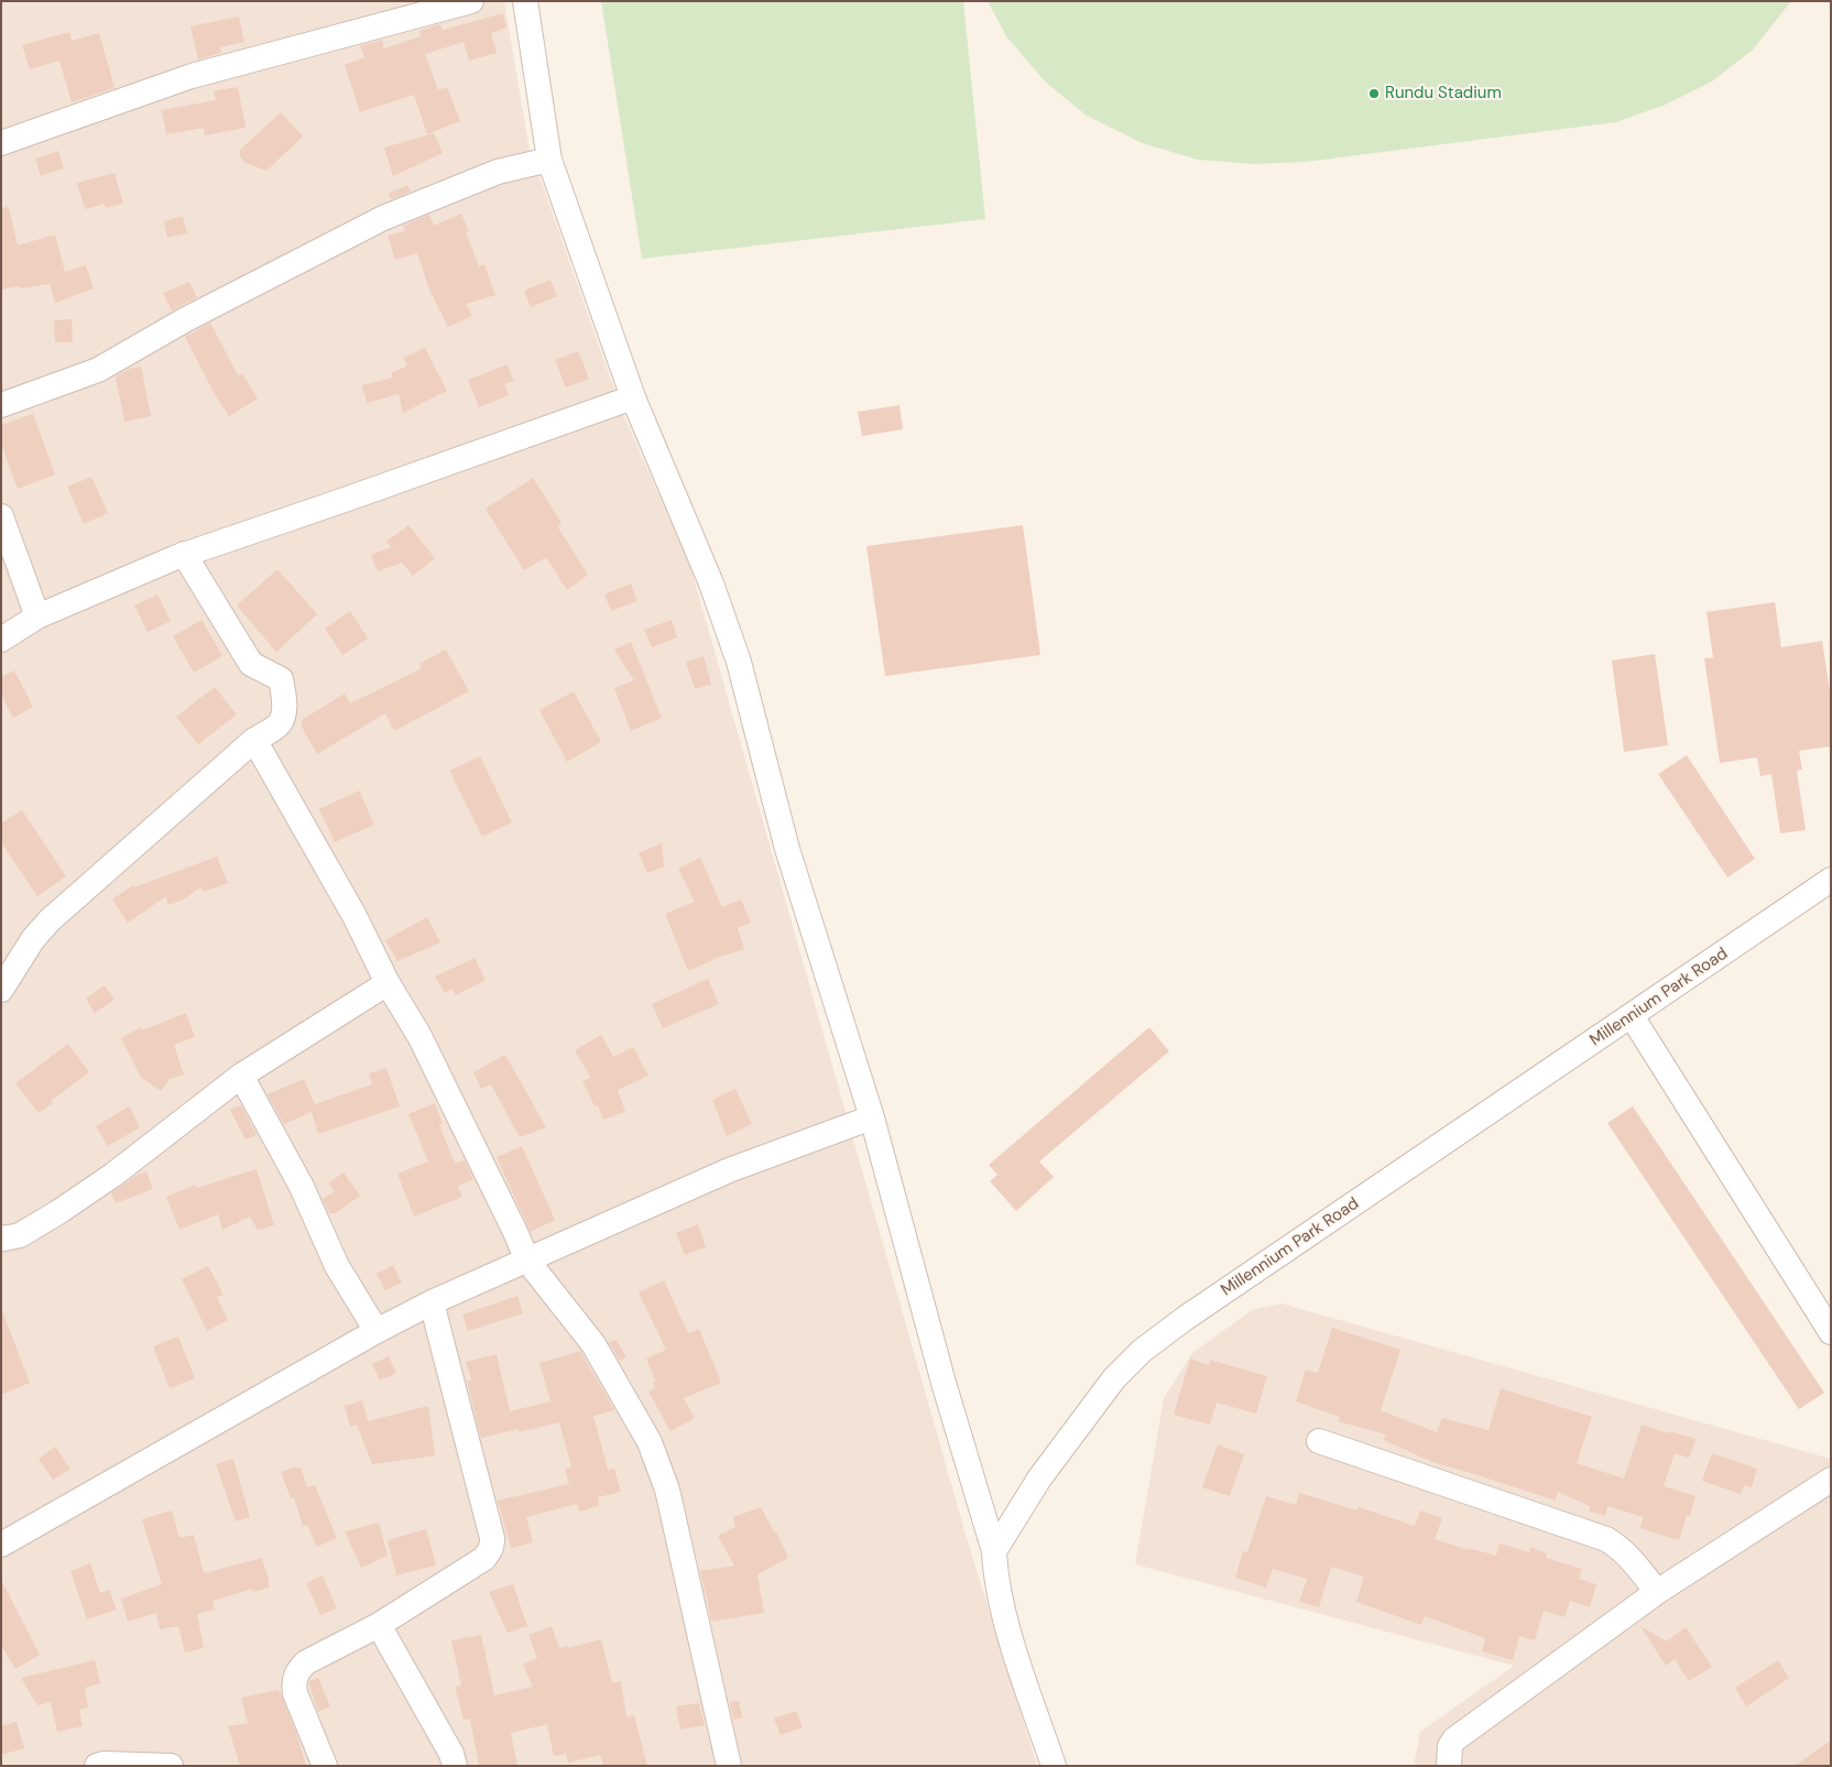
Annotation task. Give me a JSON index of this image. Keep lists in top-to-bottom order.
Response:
{
  "streets": {
    "street": ["Millennium Park Road"]
  },
  "places": ["Rundu Stadium"]
}
